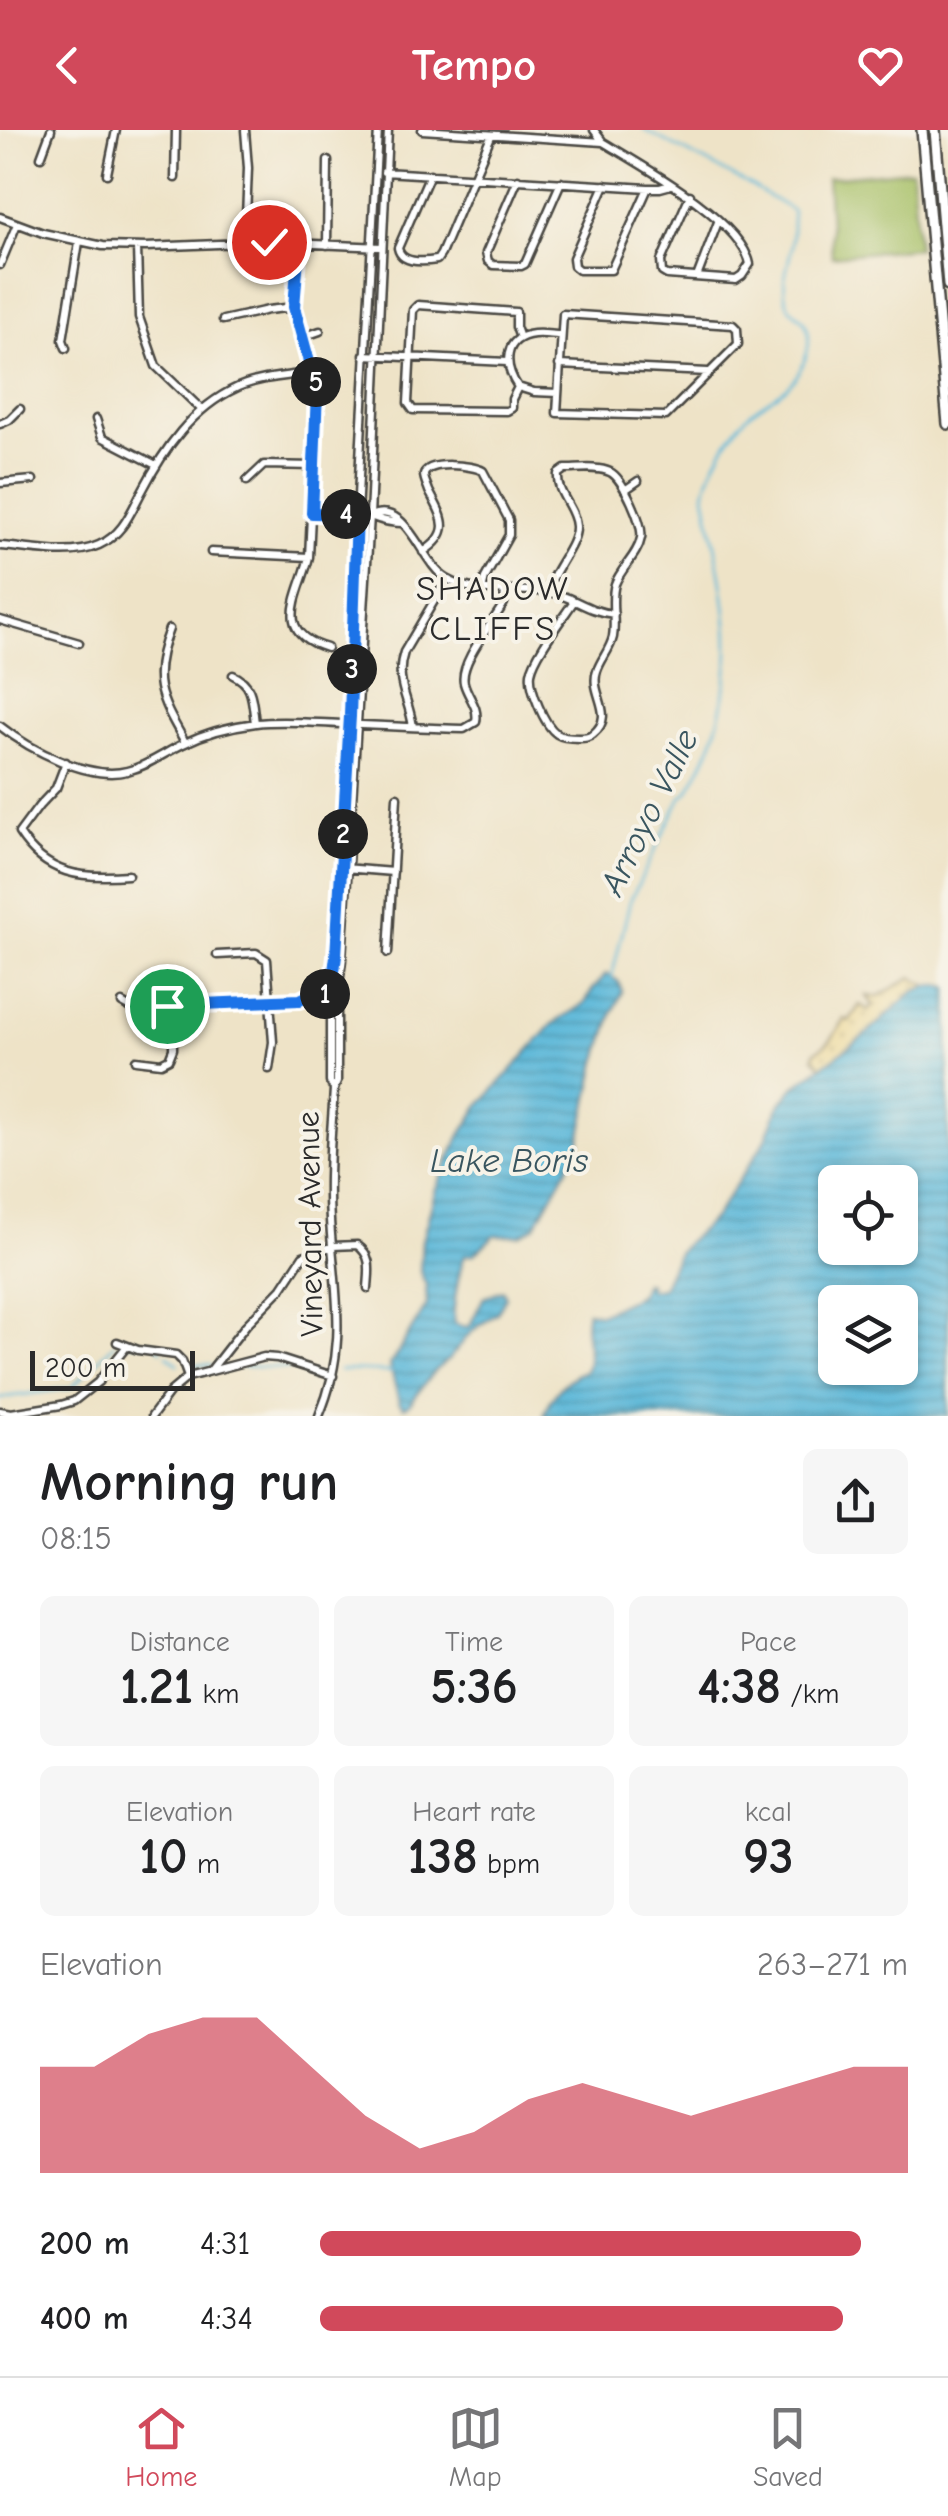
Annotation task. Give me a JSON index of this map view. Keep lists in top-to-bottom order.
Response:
{
  "streets": {
    "street": ["Vineyard Avenue"]
  },
  "districts": ["SHADOW CLIFFS"],
  "water": ["Arroyo Valle", "Lake Boris"],
  "scale_bar": "200 m",
  "page": {
    "header": "Tempo",
    "pins": [
      "5",
      "4",
      "3",
      "2",
      "1"
    ],
    "scale": "200 m",
    "heading": ["Morning run", "08:15"],
    "stats": [
      ["Distance", "1.21 km"],
      ["Time", "5:36"],
      ["Pace", "4:38 /km"],
      ["Elevation", "10 m"],
      ["Heart rate", "138 bpm"],
      ["kcal", "93"]
    ],
    "chart": ["Elevation", "263–271 m"],
    "list": [
      {
        "name": "200 m",
        "note": "4:31"
      },
      {
        "name": "400 m",
        "note": "4:34"
      }
    ],
    "tabs": ["Home", "Map", "Saved"]
  }
}
